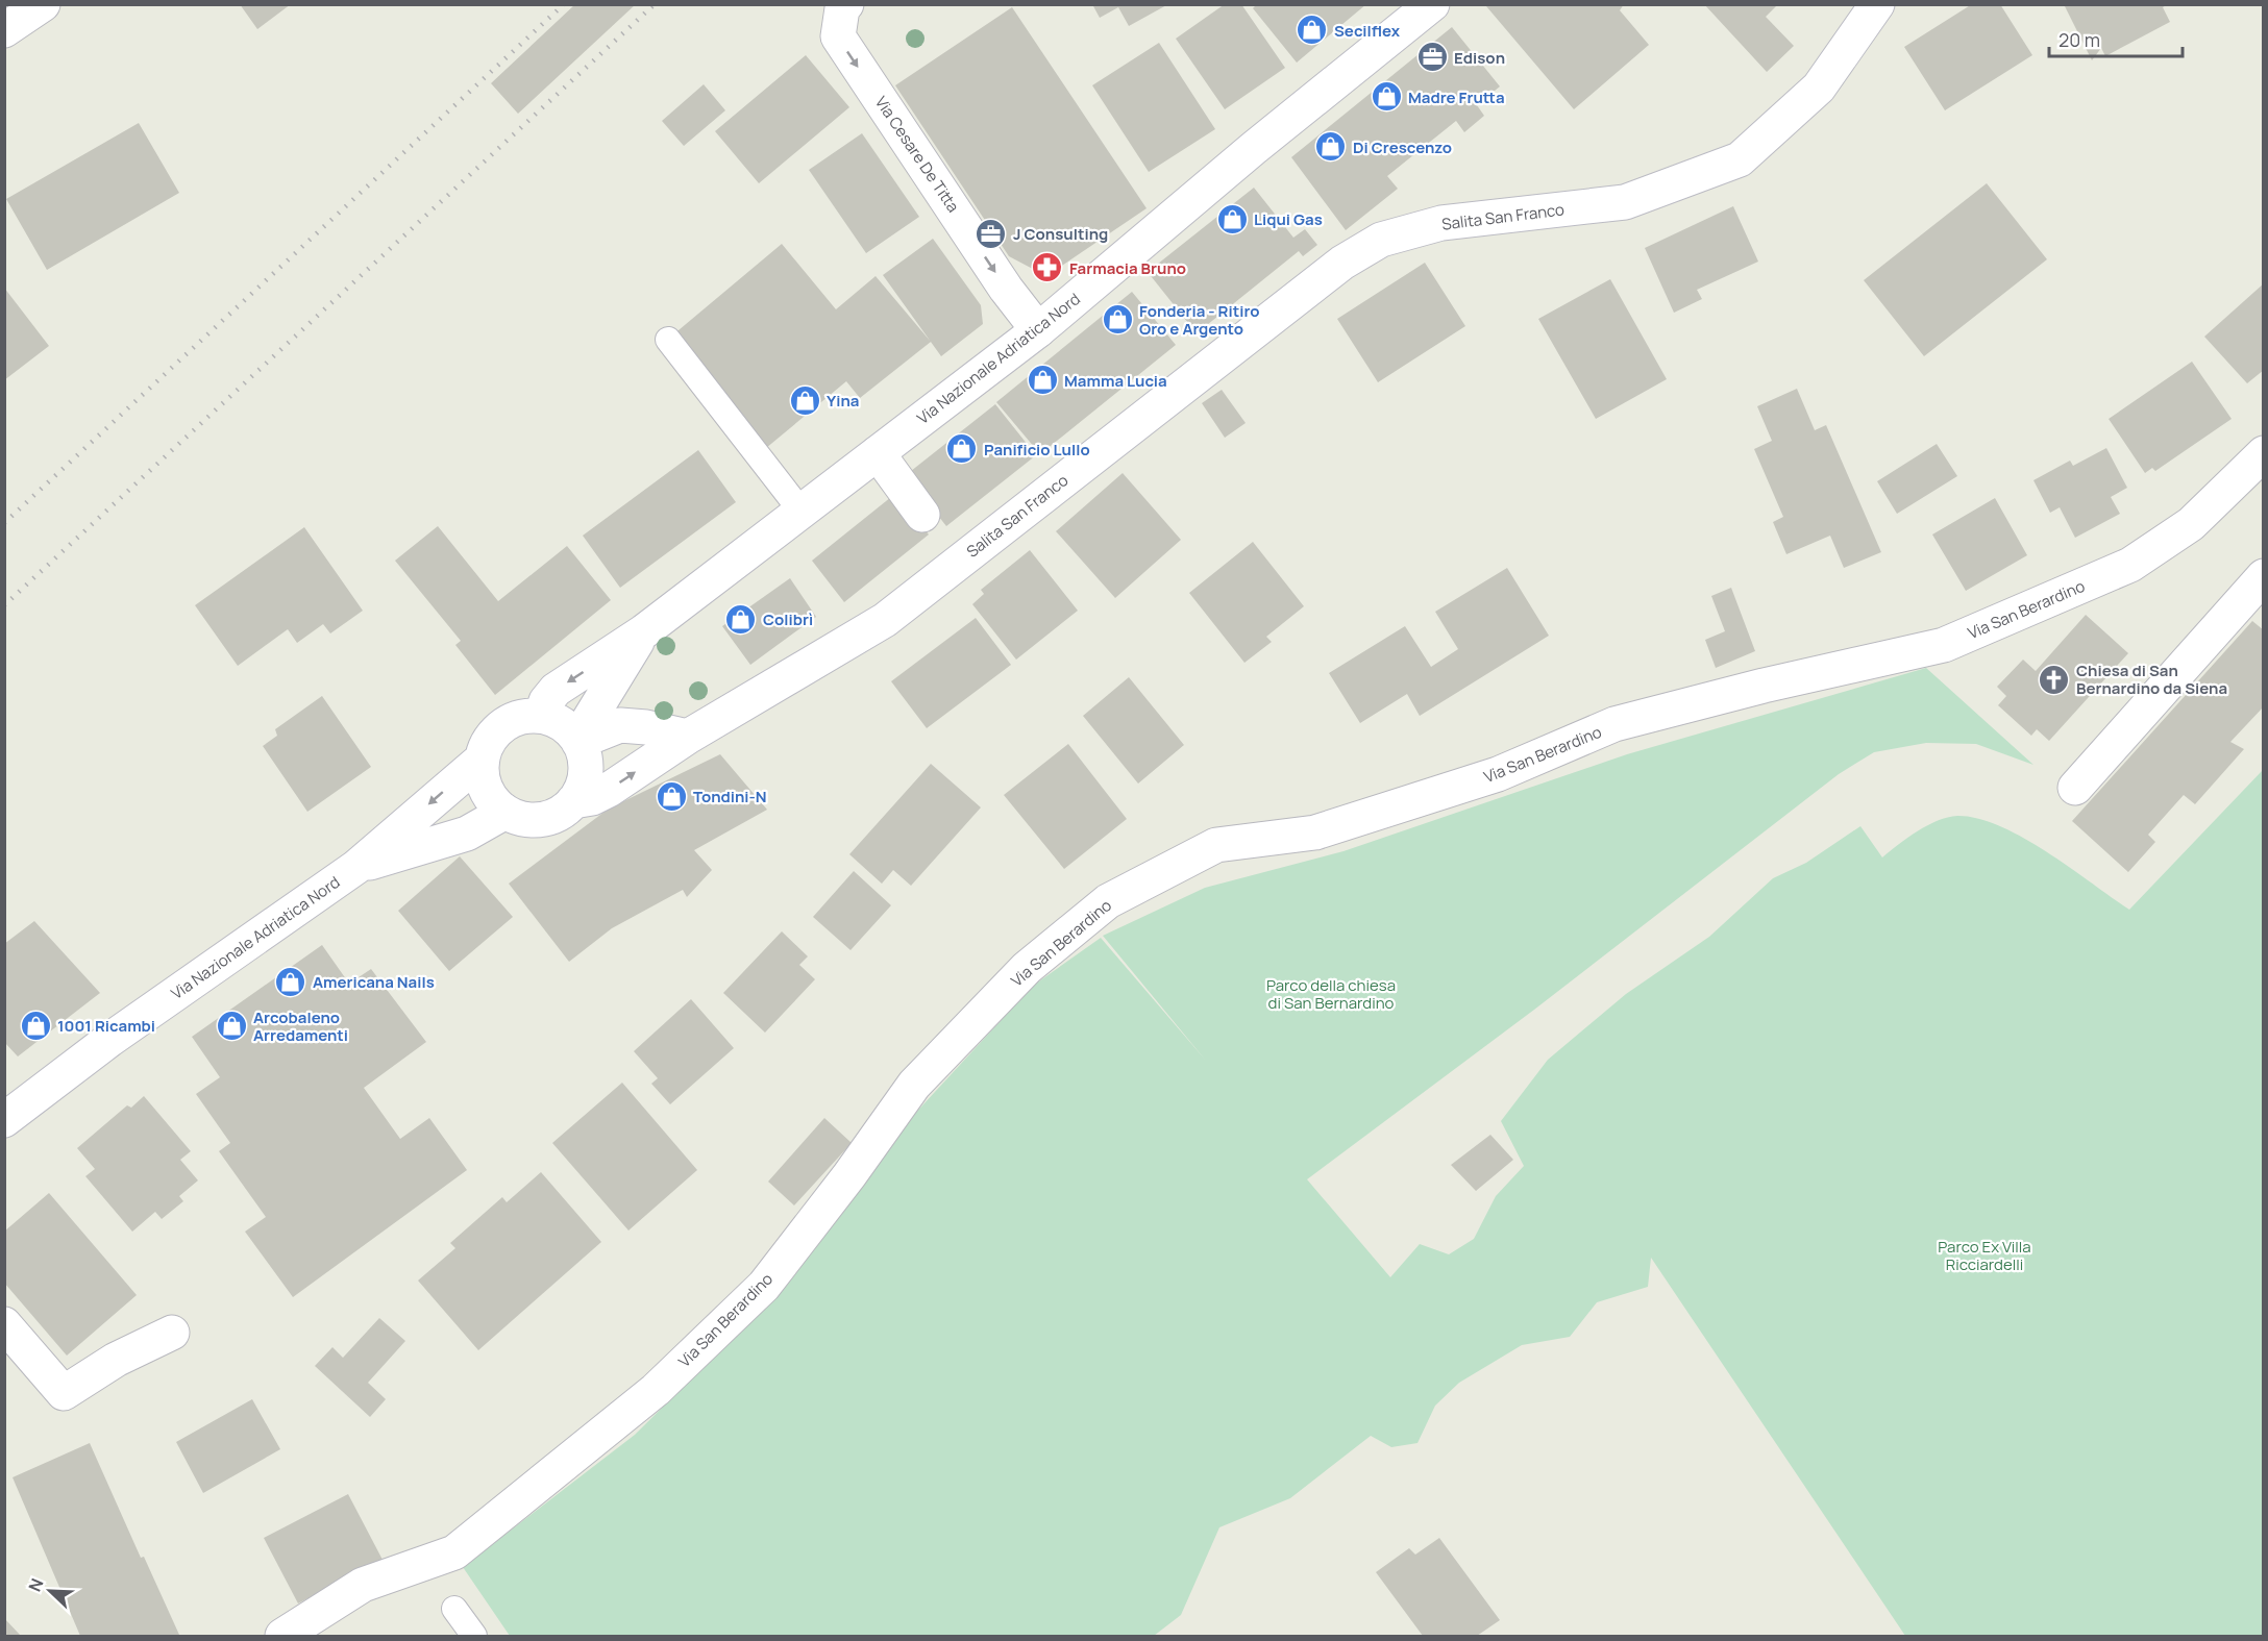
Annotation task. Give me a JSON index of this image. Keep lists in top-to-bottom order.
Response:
{
  "streets": {
    "main road": [
      "Via Cesare De Titta",
      "Salita San Franco",
      "Via Nazionale Adriatica Nord",
      "Via San Berardino"
    ]
  },
  "crossings": [
    ["Via Cesare De Titta", "Via Nazionale Adriatica Nord"],
    ["Salita San Franco", "Via Nazionale Adriatica Nord"]
  ],
  "one_way": ["Via Cesare De Titta"],
  "parks": ["Parco della chiesa di San Bernardino", "Parco Ex Villa Ricciardelli"],
  "places": {
    "shop": [
      "Secilflex",
      "Madre Frutta",
      "Di Crescenzo",
      "Liqui Gas",
      "Fonderia - Ritiro Oro e Argento",
      "Mamma Lucia",
      "Yina",
      "Panificio Lullo",
      "Colibrì",
      "Tondini-N",
      "Americana Nails",
      "1001 Ricambi",
      "Arcobaleno Arredamenti"
    ],
    "office": ["Edison", "J Consulting"],
    "pharmacy": ["Farmacia Bruno"],
    "church": ["Chiesa di San Bernardino da Siena"]
  },
  "scale_bar": "20 m",
  "north": "top left"
}
